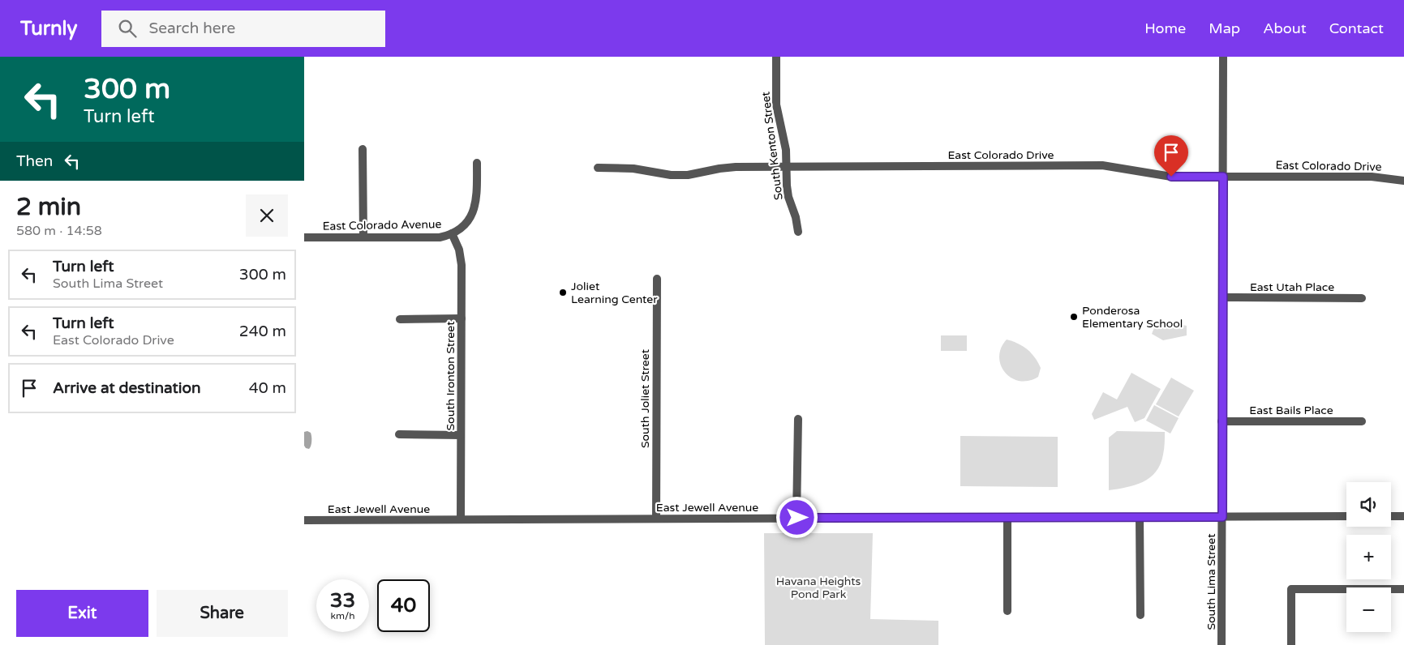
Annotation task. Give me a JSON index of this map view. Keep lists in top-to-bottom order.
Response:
{
  "streets": {
    "street": [
      "South Kenton Street",
      "East Colorado Drive",
      "East Colorado Avenue",
      "East Utah Place",
      "South Ironton Street",
      "South Joliet Street",
      "East Bails Place",
      "East Jewell Avenue",
      "South Lima Street"
    ]
  },
  "crossings": [
    ["South Kenton Street", "East Colorado Drive"],
    ["East Colorado Drive", "South Lima Street"],
    ["East Colorado Avenue", "South Ironton Street"],
    ["East Utah Place", "South Lima Street"],
    ["South Ironton Street", "East Jewell Avenue"],
    ["South Joliet Street", "East Jewell Avenue"],
    ["East Bails Place", "South Lima Street"],
    ["East Jewell Avenue", "South Lima Street"]
  ],
  "parks": ["Havana Heights Pond Park"],
  "places": ["Joliet Learning Center", "Ponderosa Elementary School"],
  "page": {
    "header": "Turnly",
    "search": "Search here",
    "nav": [
      "Home",
      "Map",
      "About",
      "Contact"
    ],
    "turn": ["300 m", "Turn left"],
    "then": "Then",
    "heading": ["2 min", "580 m · 14:58"],
    "list": [
      {
        "name": "Turn left",
        "note": "South Lima Street",
        "value": "300 m"
      },
      {
        "name": "Turn left",
        "note": "East Colorado Drive",
        "value": "240 m"
      },
      {
        "name": "Arrive at destination",
        "value": "40 m"
      }
    ],
    "map_buttons": ["+", "−"],
    "speed": "33 km/h",
    "limit": "40",
    "buttons": ["Exit", "Share"]
  }
}
